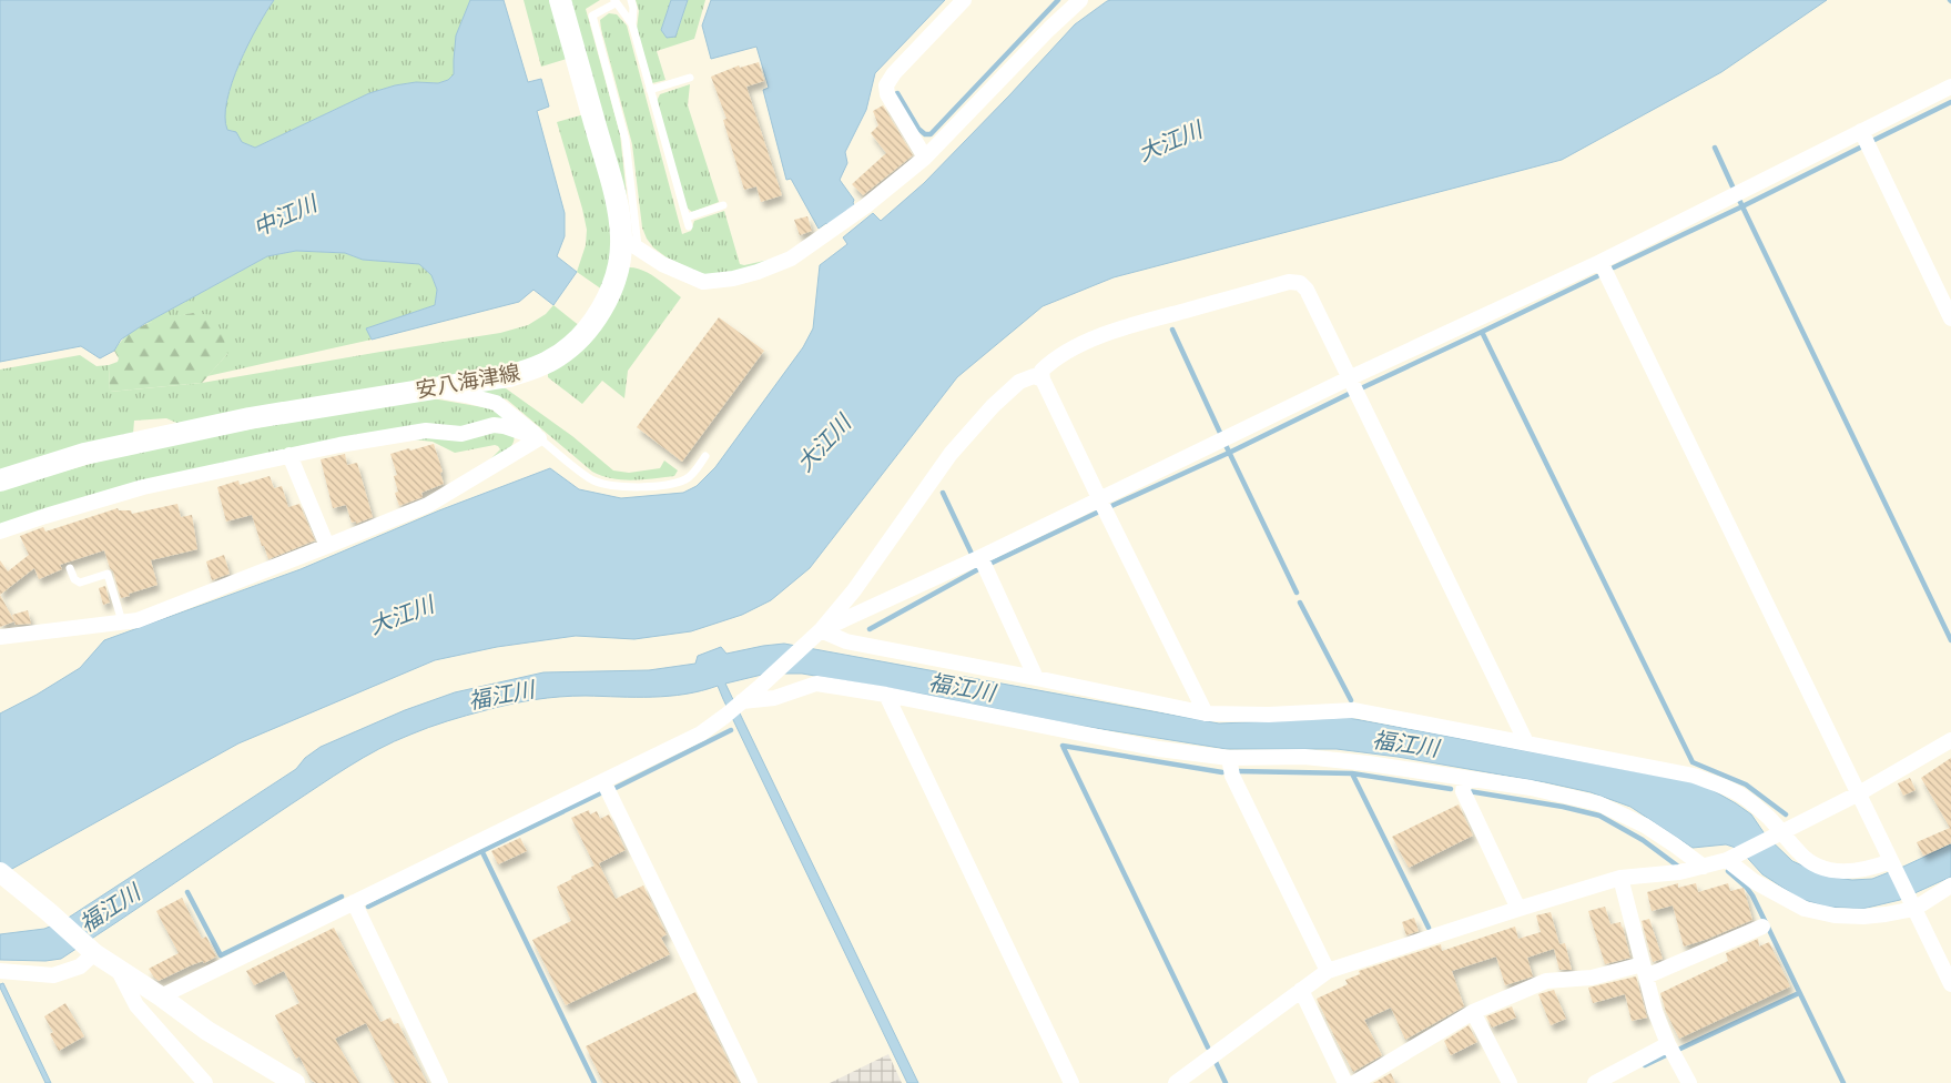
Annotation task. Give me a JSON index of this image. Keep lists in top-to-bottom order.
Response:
{
  "streets": {
    "main road": ["安八海津線"]
  },
  "water": ["大江川", "中江川", "福江川"]
}
